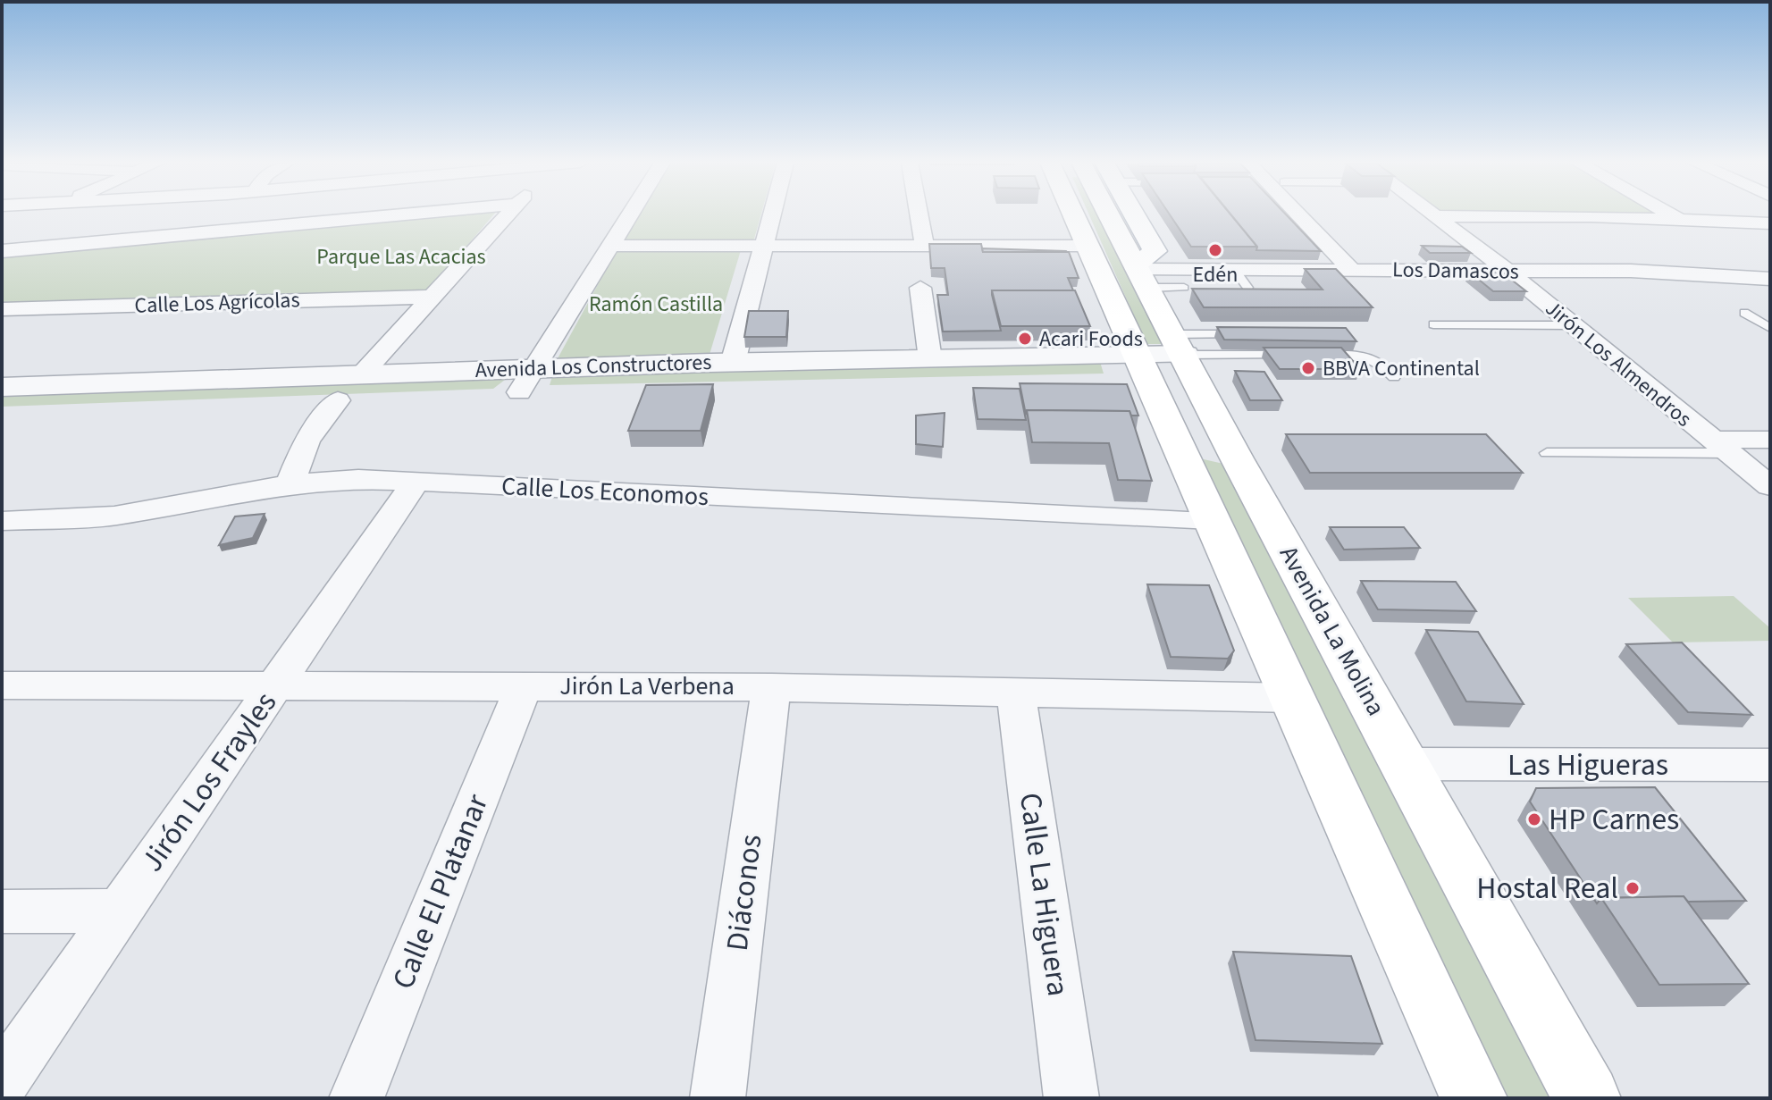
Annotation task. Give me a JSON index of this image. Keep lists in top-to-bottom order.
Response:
{
  "streets": {
    "main road": ["Avenida La Molina"],
    "street": [
      "Los Damascos",
      "Calle Los Agrícolas",
      "Jirón Los Almendros",
      "Avenida Los Constructores",
      "Calle Los Economos",
      "Jirón La Verbena",
      "Las Higueras",
      "Jirón Los Frayles",
      "Calle El Platanar",
      "Diáconos",
      "Calle La Higuera"
    ]
  },
  "crossings": [
    ["Los Damascos", "Jirón Los Almendros"],
    ["Los Damascos", "Avenida La Molina"],
    ["Avenida Los Constructores", "Avenida La Molina"],
    ["Calle Los Economos", "Jirón Los Frayles"],
    ["Avenida La Molina", "Las Higueras"],
    ["Jirón La Verbena", "Jirón Los Frayles"],
    ["Jirón La Verbena", "Calle El Platanar"],
    ["Jirón La Verbena", "Diáconos"],
    ["Jirón La Verbena", "Calle La Higuera"]
  ],
  "parks": ["Parque Las Acacias", "Ramón Castilla"],
  "places": [
    "Edén",
    "Acari Foods",
    "BBVA Continental",
    "HP Carnes",
    "Hostal Real"
  ]
}
